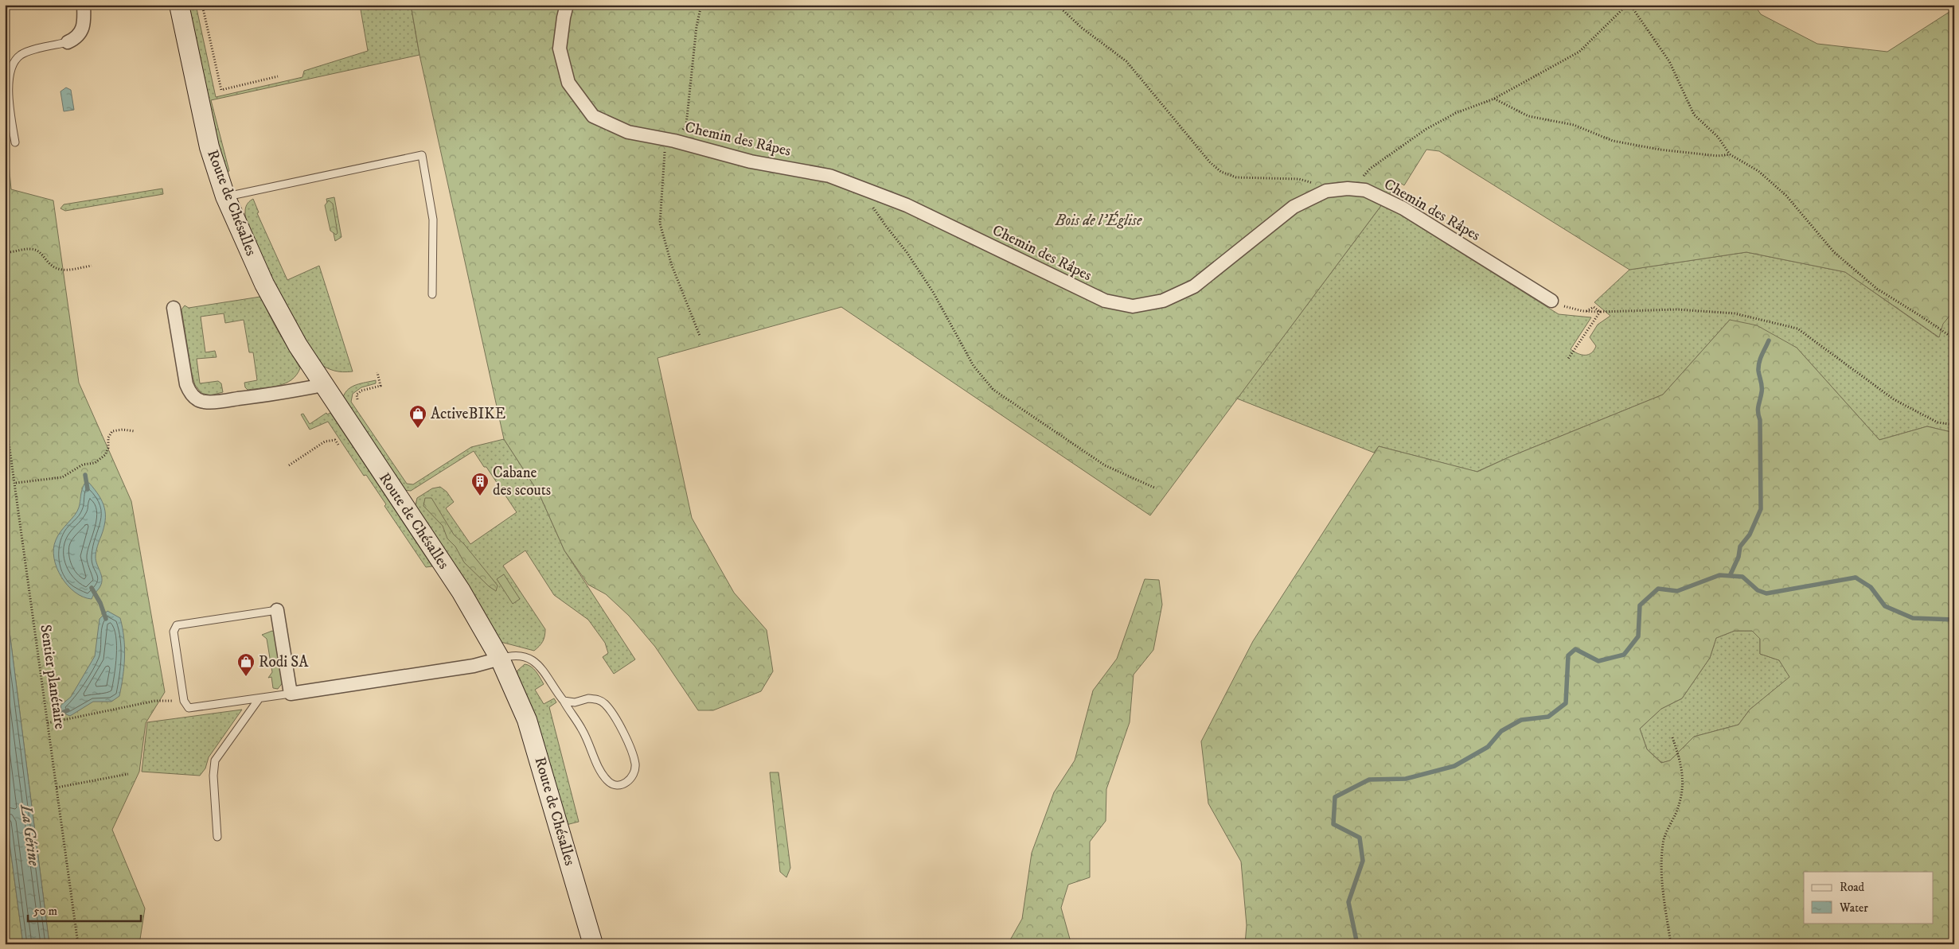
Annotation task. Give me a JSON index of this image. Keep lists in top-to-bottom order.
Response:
{
  "streets": {
    "street": ["Chemin des Râpes", "Route de Chésalles"],
    "path": ["Sentier planétaire"]
  },
  "water": ["La Gérine"],
  "parks": ["Bois de l'Église"],
  "places": {
    "shop": ["ActiveBIKE", "Rodi SA"],
    "building": ["Cabane des scouts"]
  },
  "legend": ["Road", "Water"],
  "scale_bar": "50 m"
}
